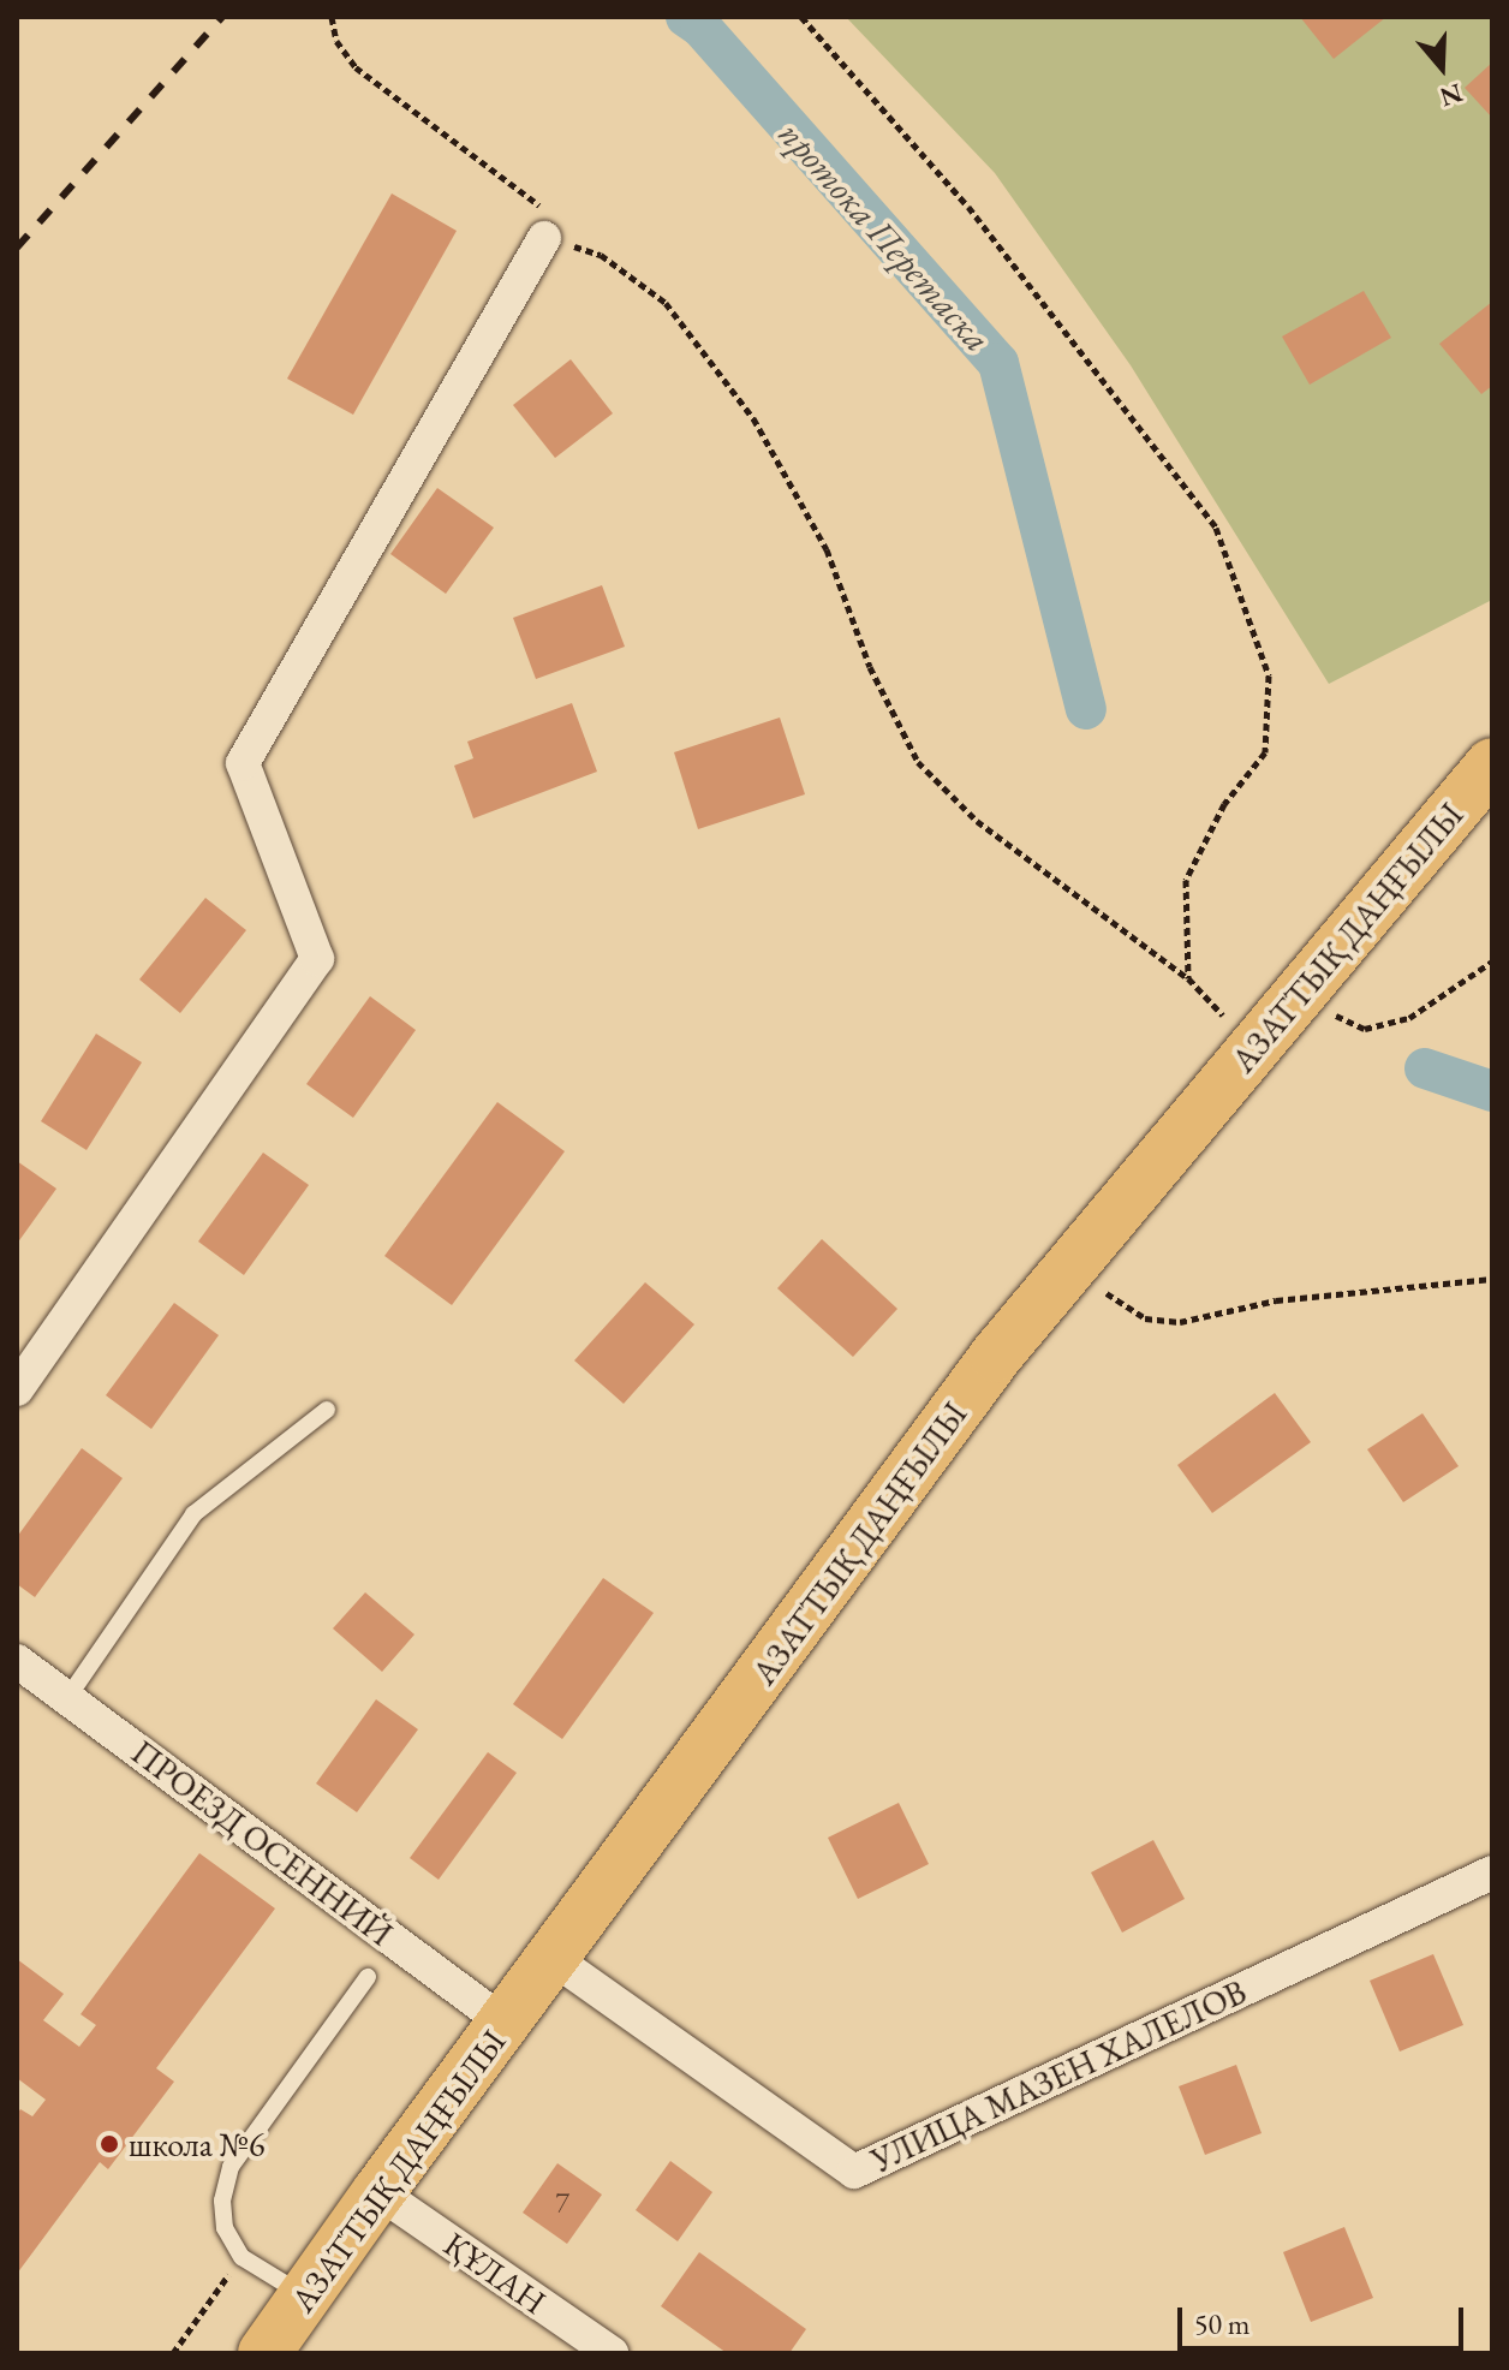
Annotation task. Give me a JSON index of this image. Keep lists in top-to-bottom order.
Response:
{
  "streets": {
    "main road": ["АЗАТТЫҚ ДАҢҒЫЛЫ"],
    "street": ["ПРОЕЗД ОСЕННИЙ", "УЛИЦА МАЗЕН ХАЛЕЛОВ", "ҚҰЛАН"]
  },
  "crossings": [
    ["АЗАТТЫҚ ДАҢҒЫЛЫ", "ПРОЕЗД ОСЕННИЙ"],
    ["АЗАТТЫҚ ДАҢҒЫЛЫ", "УЛИЦА МАЗЕН ХАЛЕЛОВ"],
    ["АЗАТТЫҚ ДАҢҒЫЛЫ", "ҚҰЛАН"]
  ],
  "water": ["протока Перетаска"],
  "places": ["школа №6"],
  "house_numbers": ["7"],
  "scale_bar": "50 m",
  "north": "bottom"
}
